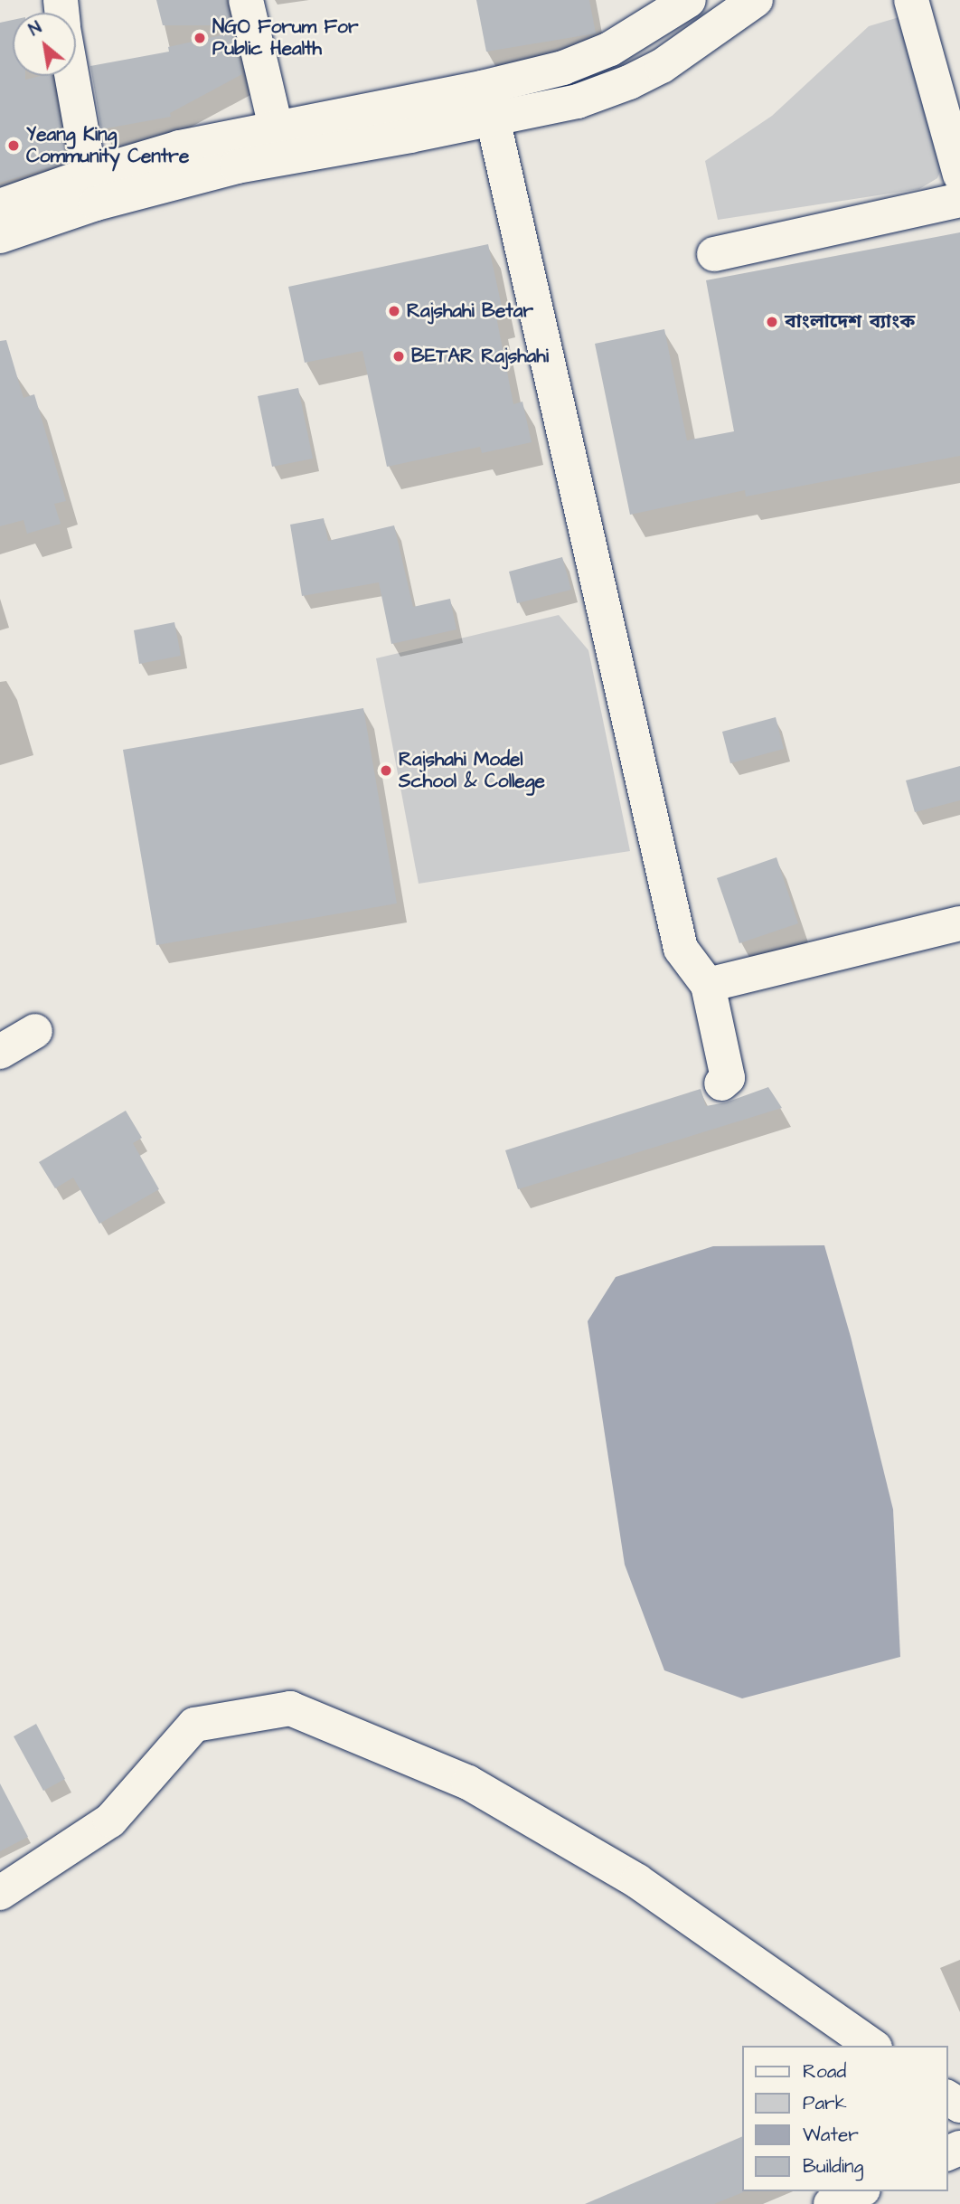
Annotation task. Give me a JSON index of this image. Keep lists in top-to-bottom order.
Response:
{
  "places": [
    "NGO Forum For Public Health",
    "Yeang King Community Centre",
    "Rajshahi Betar",
    "বাংলাদেশ ব্যাংক",
    "BETAR Rajshahi",
    "Rajshahi Model School & College"
  ],
  "legend": [
    "Road",
    "Park",
    "Water",
    "Building"
  ],
  "north": "top left"
}
